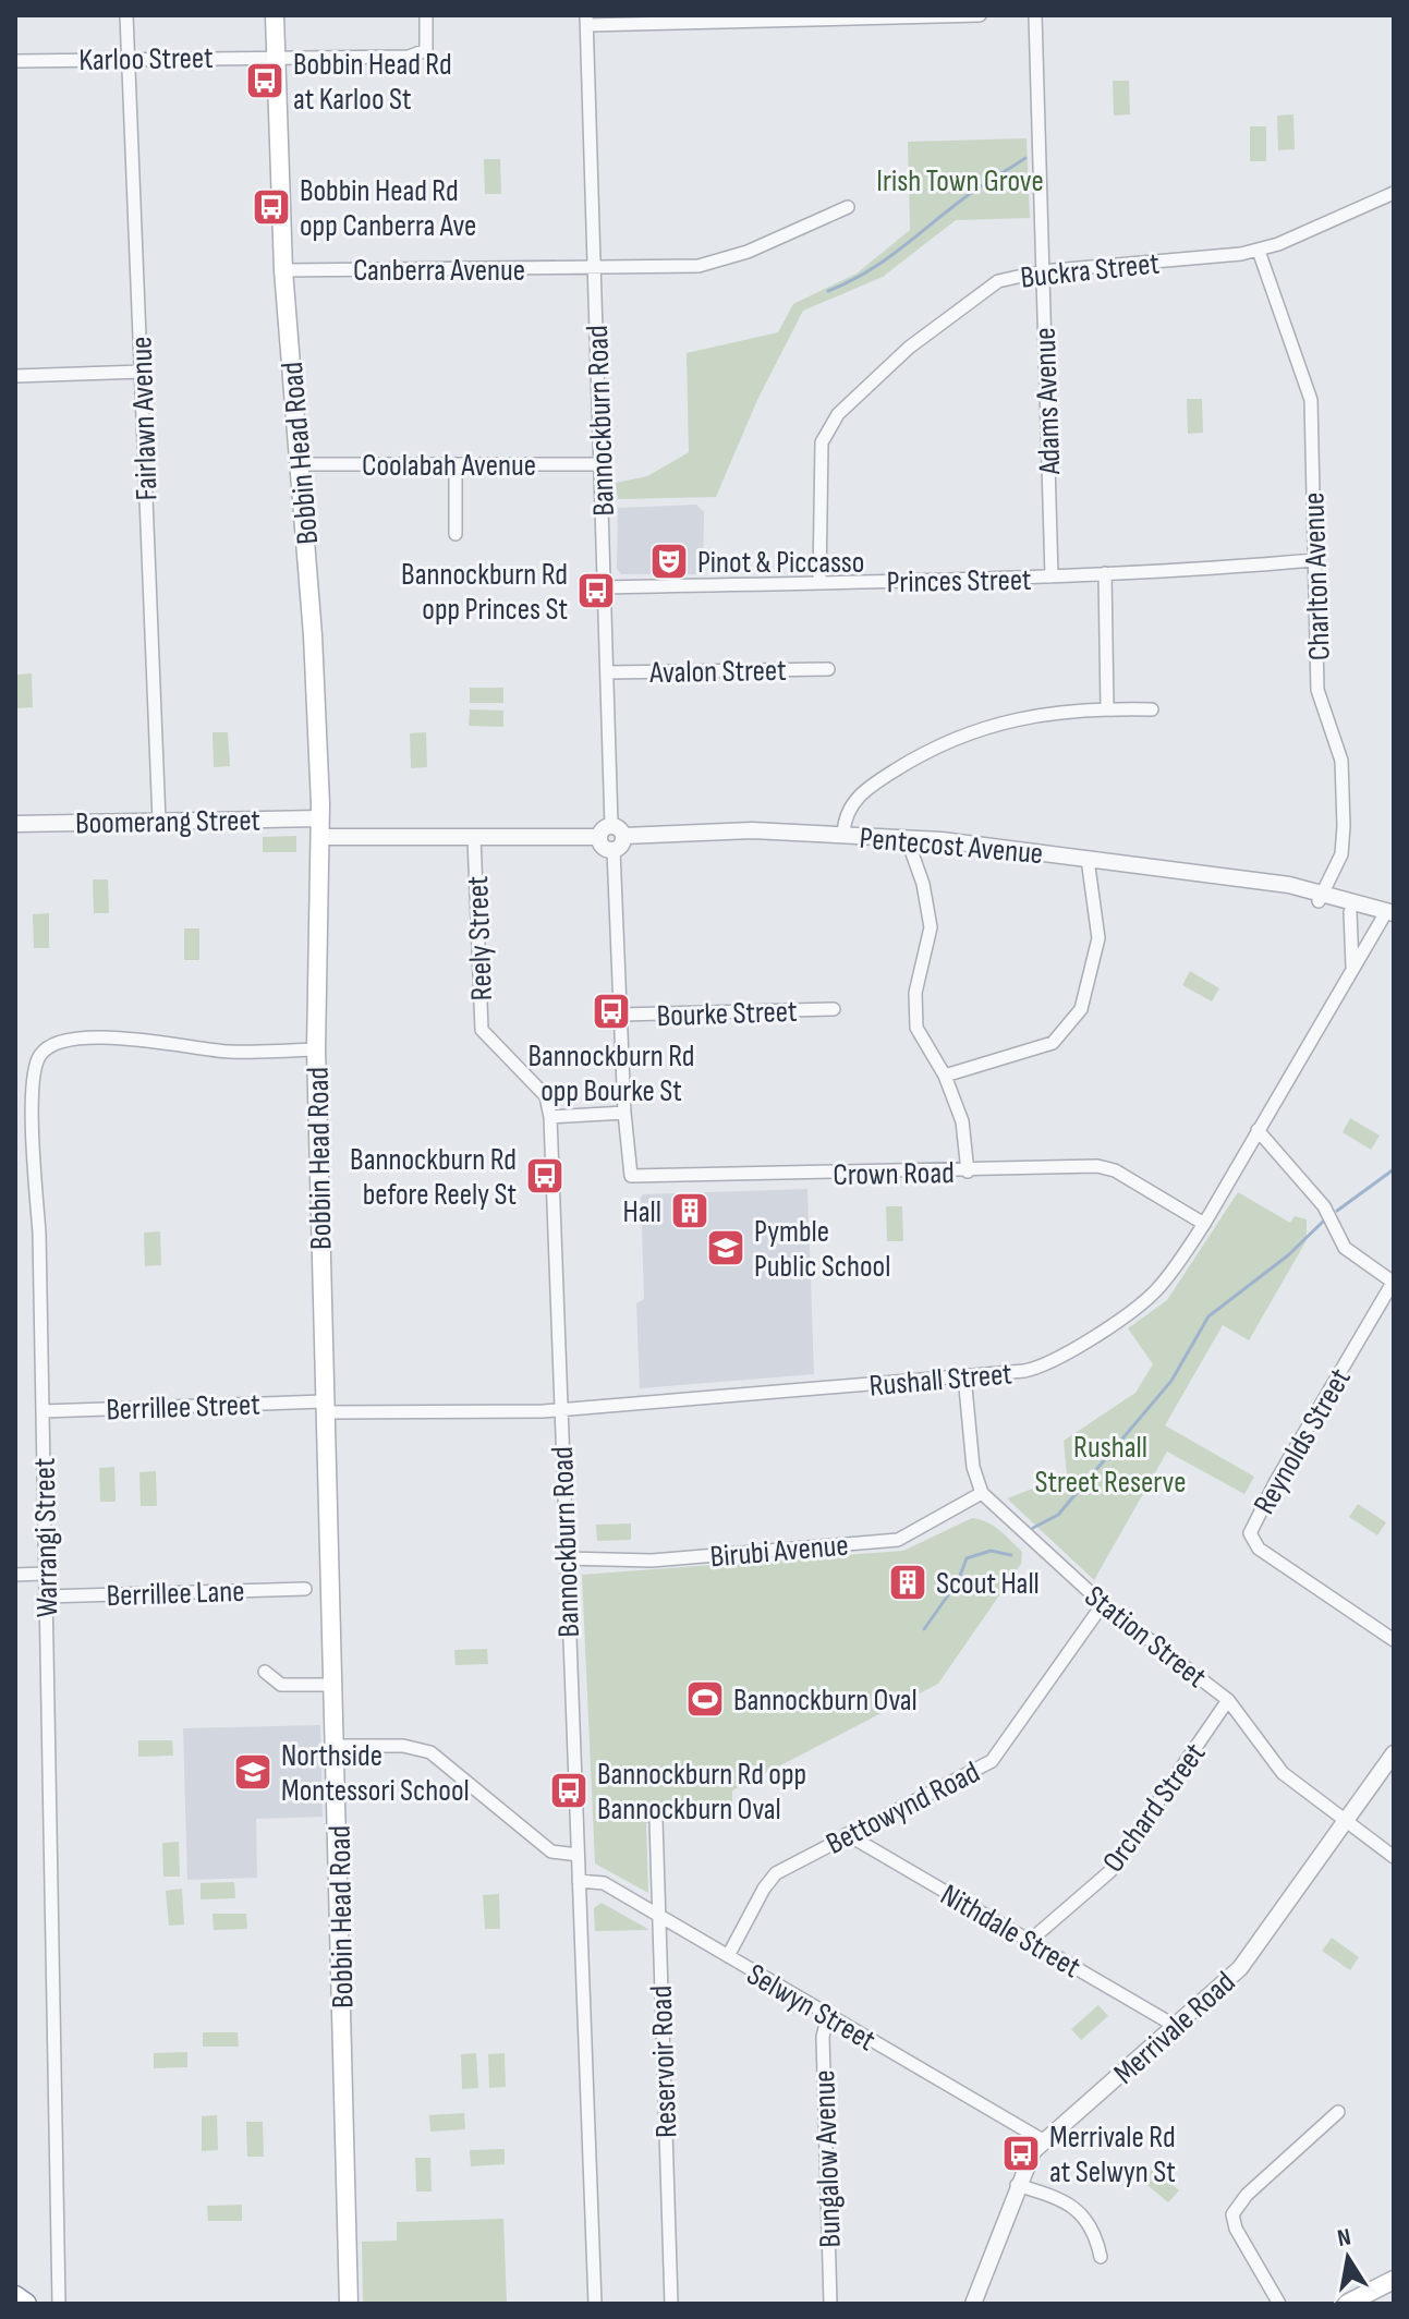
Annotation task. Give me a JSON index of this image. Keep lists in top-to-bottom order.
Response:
{
  "streets": {
    "main road": ["Bobbin Head Road"],
    "street": [
      "Karloo Street",
      "Canberra Avenue",
      "Buckra Street",
      "Adams Avenue",
      "Fairlawn Avenue",
      "Bannockburn Road",
      "Coolabah Avenue",
      "Charlton Avenue",
      "Princes Street",
      "Avalon Street",
      "Boomerang Street",
      "Pentecost Avenue",
      "Reely Street",
      "Bourke Street",
      "Crown Road",
      "Rushall Street",
      "Berrillee Street",
      "Reynolds Street",
      "Warrangi Street",
      "Birubi Avenue",
      "Berrillee Lane",
      "Station Street",
      "Bettowynd Road",
      "Orchard Street",
      "Nithdale Street",
      "Selwyn Street",
      "Merrivale Road",
      "Reservoir Road",
      "Bungalow Avenue"
    ]
  },
  "crossings": [
    ["Karloo Street", "Fairlawn Avenue"],
    ["Karloo Street", "Bobbin Head Road"],
    ["Canberra Avenue", "Bannockburn Road"],
    ["Canberra Avenue", "Bobbin Head Road"],
    ["Buckra Street", "Adams Avenue"],
    ["Buckra Street", "Charlton Avenue"],
    ["Buckra Street", "Princes Street"],
    ["Adams Avenue", "Princes Street"],
    ["Fairlawn Avenue", "Boomerang Street"],
    ["Bannockburn Road", "Coolabah Avenue"],
    ["Bannockburn Road", "Princes Street"],
    ["Bannockburn Road", "Avalon Street"],
    ["Bannockburn Road", "Pentecost Avenue"],
    ["Bannockburn Road", "Reely Street"],
    ["Bannockburn Road", "Rushall Street"],
    ["Bannockburn Road", "Birubi Avenue"],
    ["Bannockburn Road", "Selwyn Street"],
    ["Bobbin Head Road", "Coolabah Avenue"],
    ["Bobbin Head Road", "Boomerang Street"],
    ["Bobbin Head Road", "Pentecost Avenue"],
    ["Bobbin Head Road", "Rushall Street"],
    ["Bobbin Head Road", "Berrillee Street"],
    ["Bobbin Head Road", "Warrangi Street"],
    ["Charlton Avenue", "Princes Street"],
    ["Charlton Avenue", "Pentecost Avenue"],
    ["Boomerang Street", "Pentecost Avenue"],
    ["Pentecost Avenue", "Reely Street"],
    ["Pentecost Avenue", "Rushall Street"],
    ["Crown Road", "Rushall Street"],
    ["Rushall Street", "Berrillee Street"],
    ["Berrillee Street", "Warrangi Street"],
    ["Warrangi Street", "Berrillee Lane"],
    ["Birubi Avenue", "Station Street"],
    ["Station Street", "Bettowynd Road"],
    ["Station Street", "Orchard Street"],
    ["Station Street", "Merrivale Road"],
    ["Bettowynd Road", "Nithdale Street"],
    ["Bettowynd Road", "Selwyn Street"],
    ["Orchard Street", "Nithdale Street"],
    ["Nithdale Street", "Merrivale Road"],
    ["Selwyn Street", "Merrivale Road"],
    ["Selwyn Street", "Reservoir Road"],
    ["Selwyn Street", "Bungalow Avenue"]
  ],
  "parks": ["Irish Town Grove", "Rushall Street Reserve"],
  "places": {
    "bus stop": [
      "Bobbin Head Rd at Karloo St",
      "Bobbin Head Rd opp Canberra Ave",
      "Bannockburn Rd opp Princes St",
      "Bannockburn Rd opp Bourke St",
      "Bannockburn Rd before Reely St",
      "Bannockburn Rd opp Bannockburn Oval",
      "Merrivale Rd at Selwyn St"
    ],
    "theatre": ["Pinot & Piccasso"],
    "building": ["Hall", "Scout Hall"],
    "school or university": ["Pymble Public School", "Northside Montessori School"],
    "sports": ["Bannockburn Oval"]
  },
  "north": "top"
}
